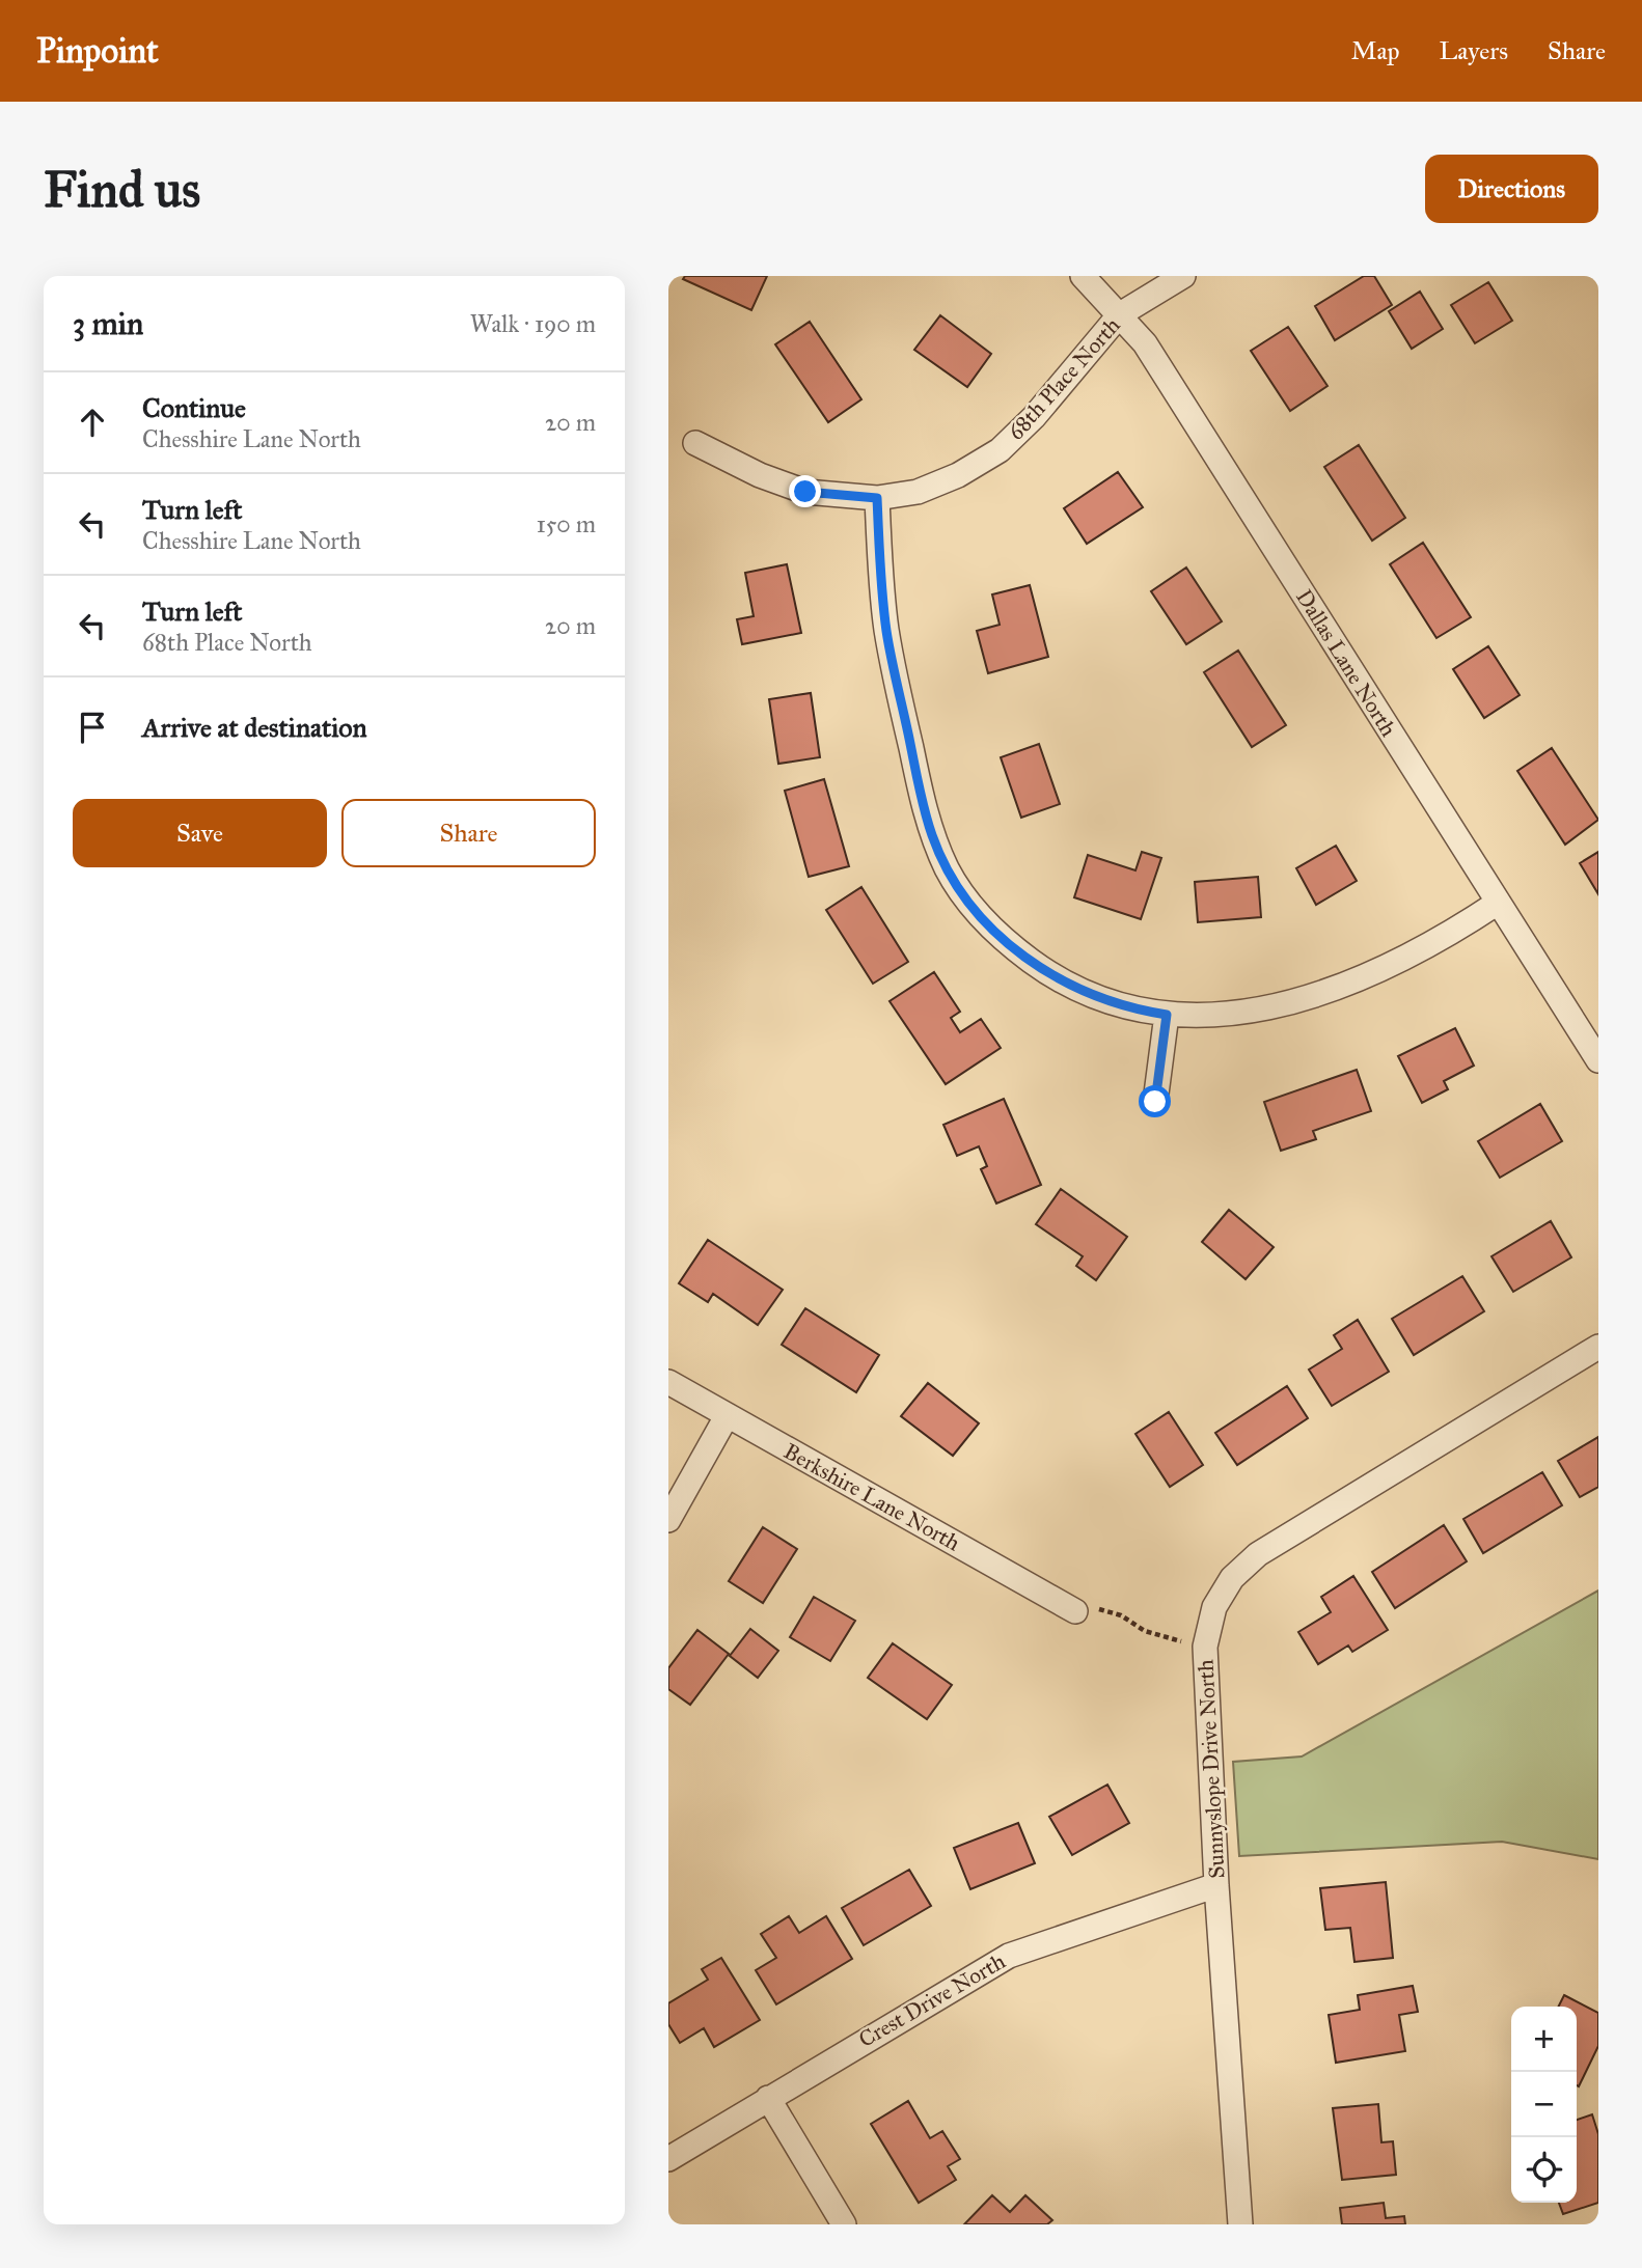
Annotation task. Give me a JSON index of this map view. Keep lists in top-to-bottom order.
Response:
{
  "streets": {
    "street": [
      "68th Place North",
      "Dallas Lane North",
      "Berkshire Lane North",
      "Sunnyslope Drive North",
      "Crest Drive North"
    ]
  },
  "crossings": [
    ["68th Place North", "Dallas Lane North"],
    ["Sunnyslope Drive North", "Crest Drive North"]
  ],
  "page": {
    "header": "Pinpoint",
    "nav": ["Map", "Layers", "Share"],
    "buttons": [
      "Directions",
      ["Save", "Share"]
    ],
    "title": "Find us",
    "heading": ["3 min", "Walk · 190 m"],
    "list": [
      ["Continue", "Chesshire Lane North", "20 m"],
      ["Turn left", "Chesshire Lane North", "150 m"],
      ["Turn left", "68th Place North", "20 m"],
      "Arrive at destination"
    ],
    "map_buttons": ["+", "−"]
  }
}
